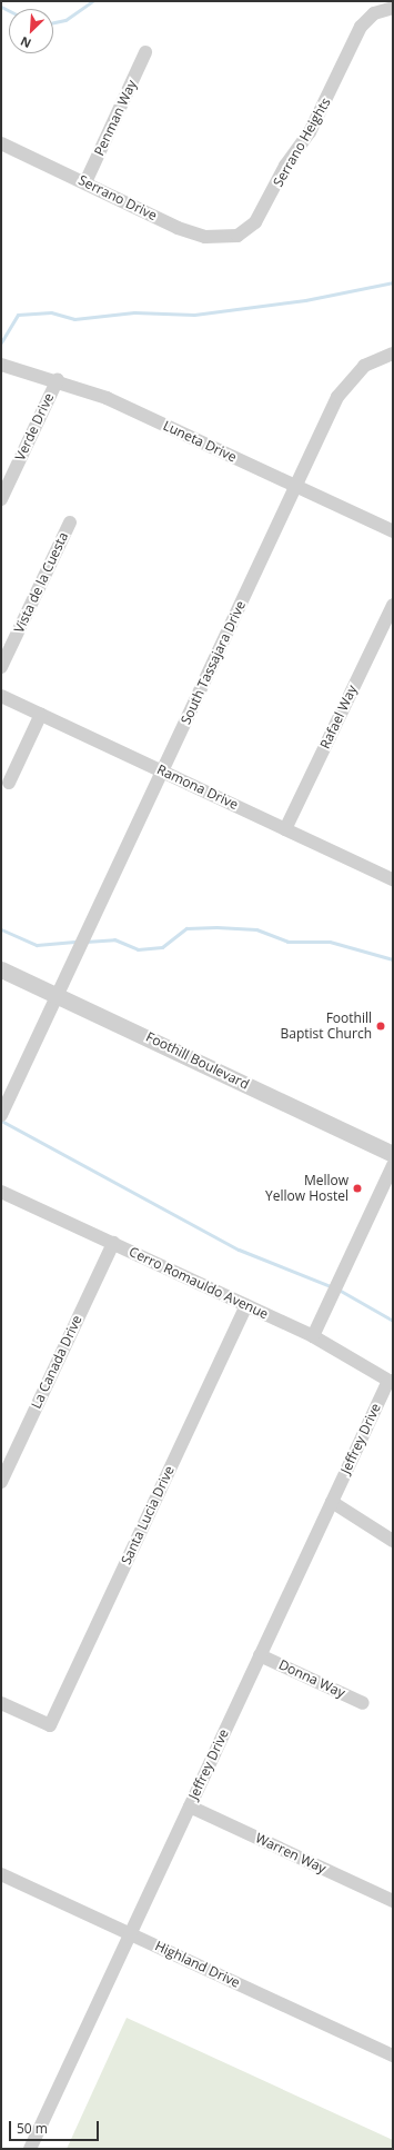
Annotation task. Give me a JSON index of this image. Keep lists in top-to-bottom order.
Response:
{
  "streets": {
    "street": [
      "Penman Way",
      "Serrano Heights",
      "Serrano Drive",
      "Verde Drive",
      "Luneta Drive",
      "Vista de la Cuesta",
      "South Tassajara Drive",
      "Rafael Way",
      "Ramona Drive",
      "Foothill Boulevard",
      "Cerro Romauldo Avenue",
      "La Canada Drive",
      "Jeffrey Drive",
      "Santa Lucia Drive",
      "Donna Way",
      "Warren Way",
      "Highland Drive"
    ]
  },
  "crossings": [
    ["Penman Way", "Serrano Drive"],
    ["Serrano Heights", "Serrano Drive"],
    ["Verde Drive", "Luneta Drive"],
    ["Luneta Drive", "South Tassajara Drive"],
    ["South Tassajara Drive", "Ramona Drive"],
    ["South Tassajara Drive", "Foothill Boulevard"],
    ["Rafael Way", "Ramona Drive"],
    ["Cerro Romauldo Avenue", "La Canada Drive"],
    ["Cerro Romauldo Avenue", "Jeffrey Drive"],
    ["Cerro Romauldo Avenue", "Santa Lucia Drive"],
    ["Jeffrey Drive", "Donna Way"],
    ["Jeffrey Drive", "Warren Way"],
    ["Jeffrey Drive", "Highland Drive"]
  ],
  "places": ["Foothill Baptist Church", "Mellow Yellow Hostel"],
  "scale_bar": "50 m",
  "north": "bottom left"
}
